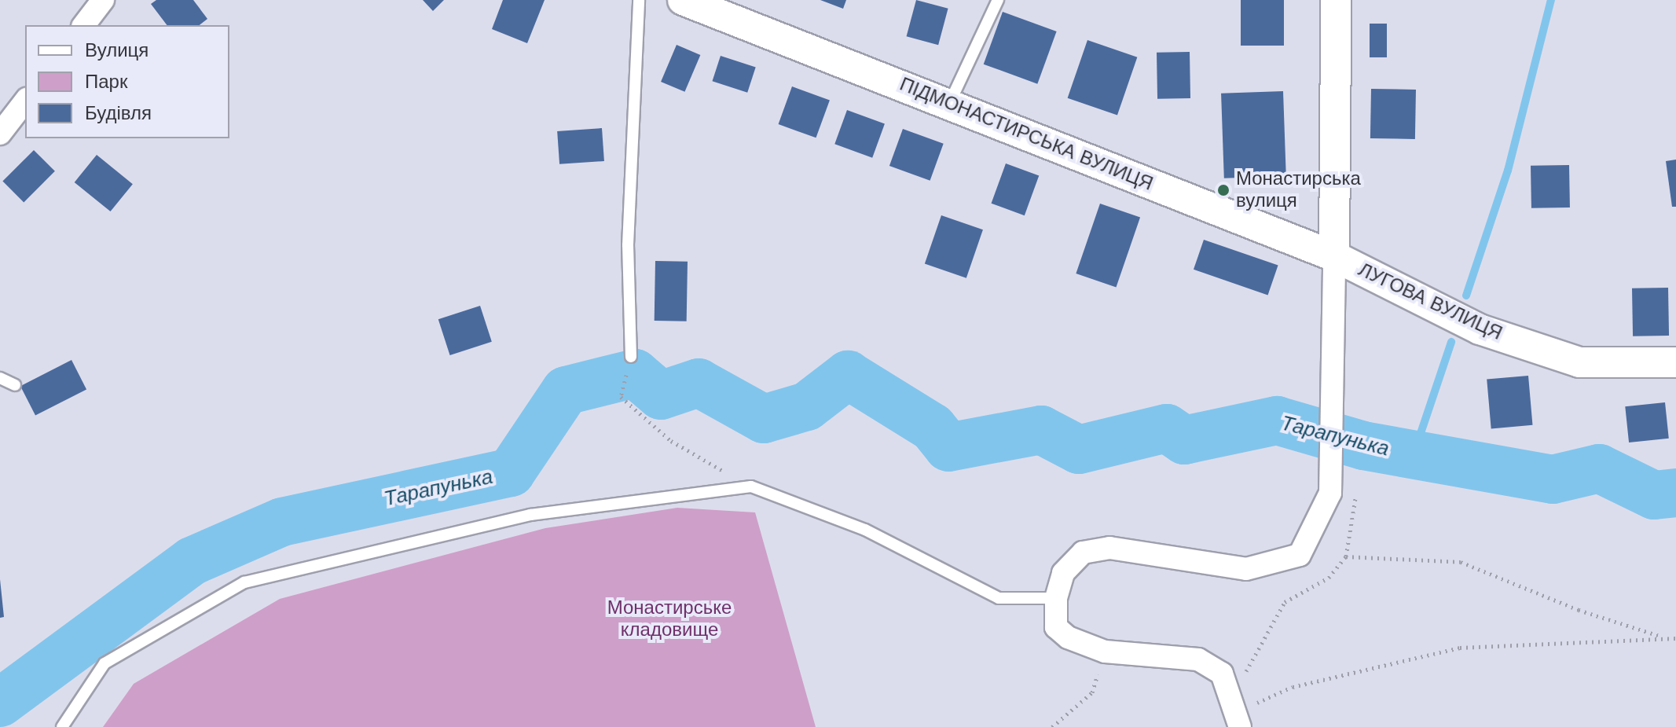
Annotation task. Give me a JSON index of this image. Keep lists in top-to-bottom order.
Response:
{
  "streets": {
    "street": ["ПІДМОНАСТИРСЬКА ВУЛИЦЯ", "ЛУГОВА ВУЛИЦЯ"]
  },
  "crossings": [
    ["ПІДМОНАСТИРСЬКА ВУЛИЦЯ", "ЛУГОВА ВУЛИЦЯ"]
  ],
  "water": ["Тарапунька"],
  "parks": ["Монастирське кладовище"],
  "places": ["Монастирська вулиця"],
  "legend": ["Вулиця", "Парк", "Будівля"]
}
